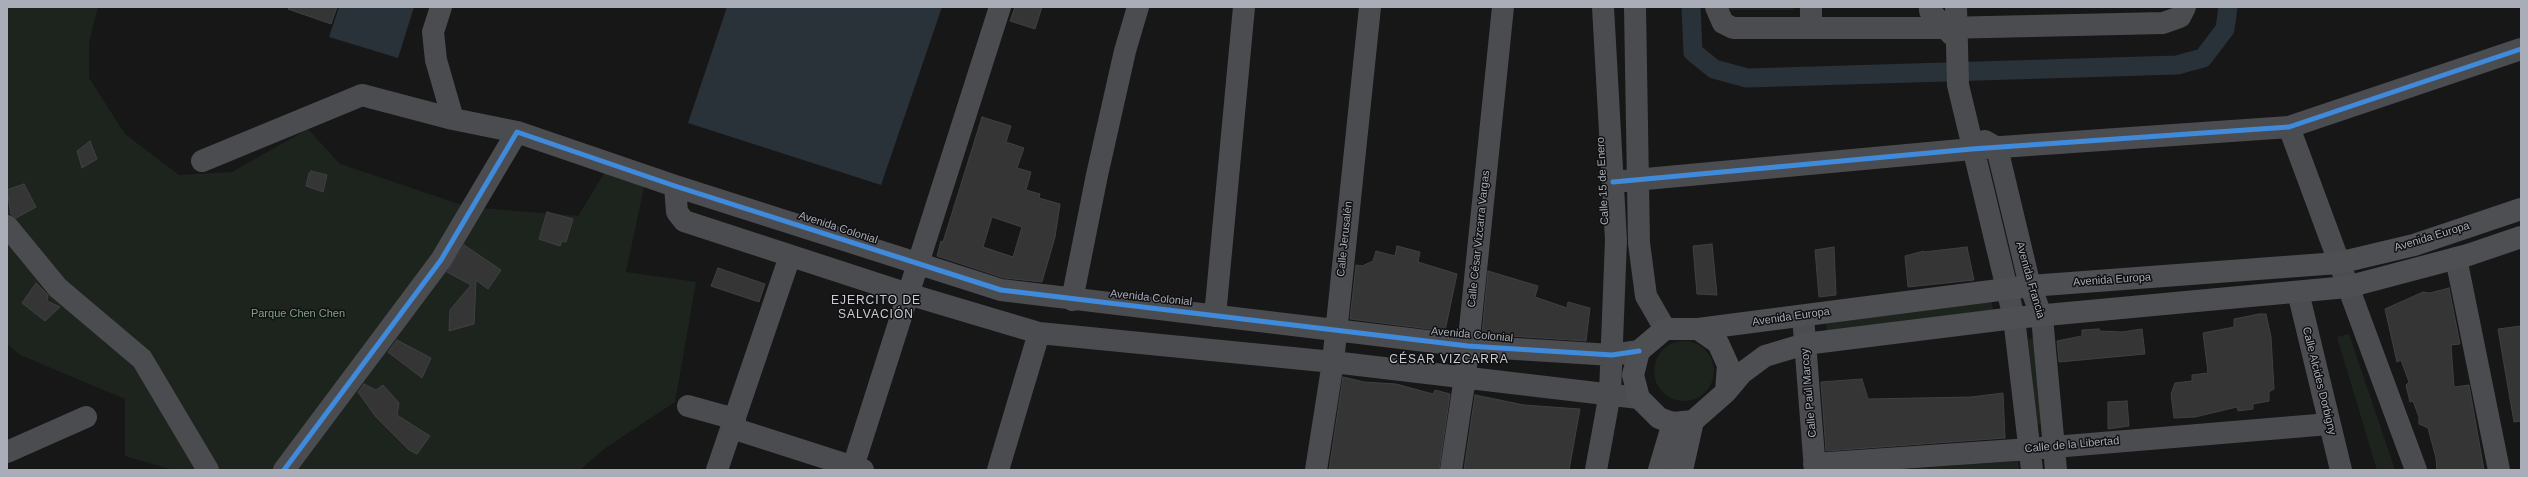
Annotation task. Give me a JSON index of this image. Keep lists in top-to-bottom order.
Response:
{
  "streets": {
    "main road": ["Avenida Europa"],
    "street": [
      "Calle 15 de Enero",
      "Avenida Colonial",
      "Calle Jerusalén",
      "Calle César Vizcarra Vargas",
      "Avenida Francia",
      "Calle Alcides Dorbigny",
      "Calle Paúl Marcoy",
      "Calle de la Libertad"
    ]
  },
  "crossings": [
    ["Calle 15 de Enero", "Avenida Colonial"],
    ["Avenida Colonial", "Avenida Europa"],
    ["Avenida Colonial", "Calle Jerusalén"],
    ["Avenida Colonial", "Calle César Vizcarra Vargas"],
    ["Avenida Europa", "Avenida Francia"],
    ["Avenida Europa", "Calle Paúl Marcoy"],
    ["Avenida Francia", "Calle de la Libertad"],
    ["Calle Alcides Dorbigny", "Calle de la Libertad"],
    ["Calle Paúl Marcoy", "Calle de la Libertad"]
  ],
  "districts": ["EJERCITO DE SALVACIÓN", "CÉSAR VIZCARRA"],
  "parks": ["Parque Chen Chen"]
}
